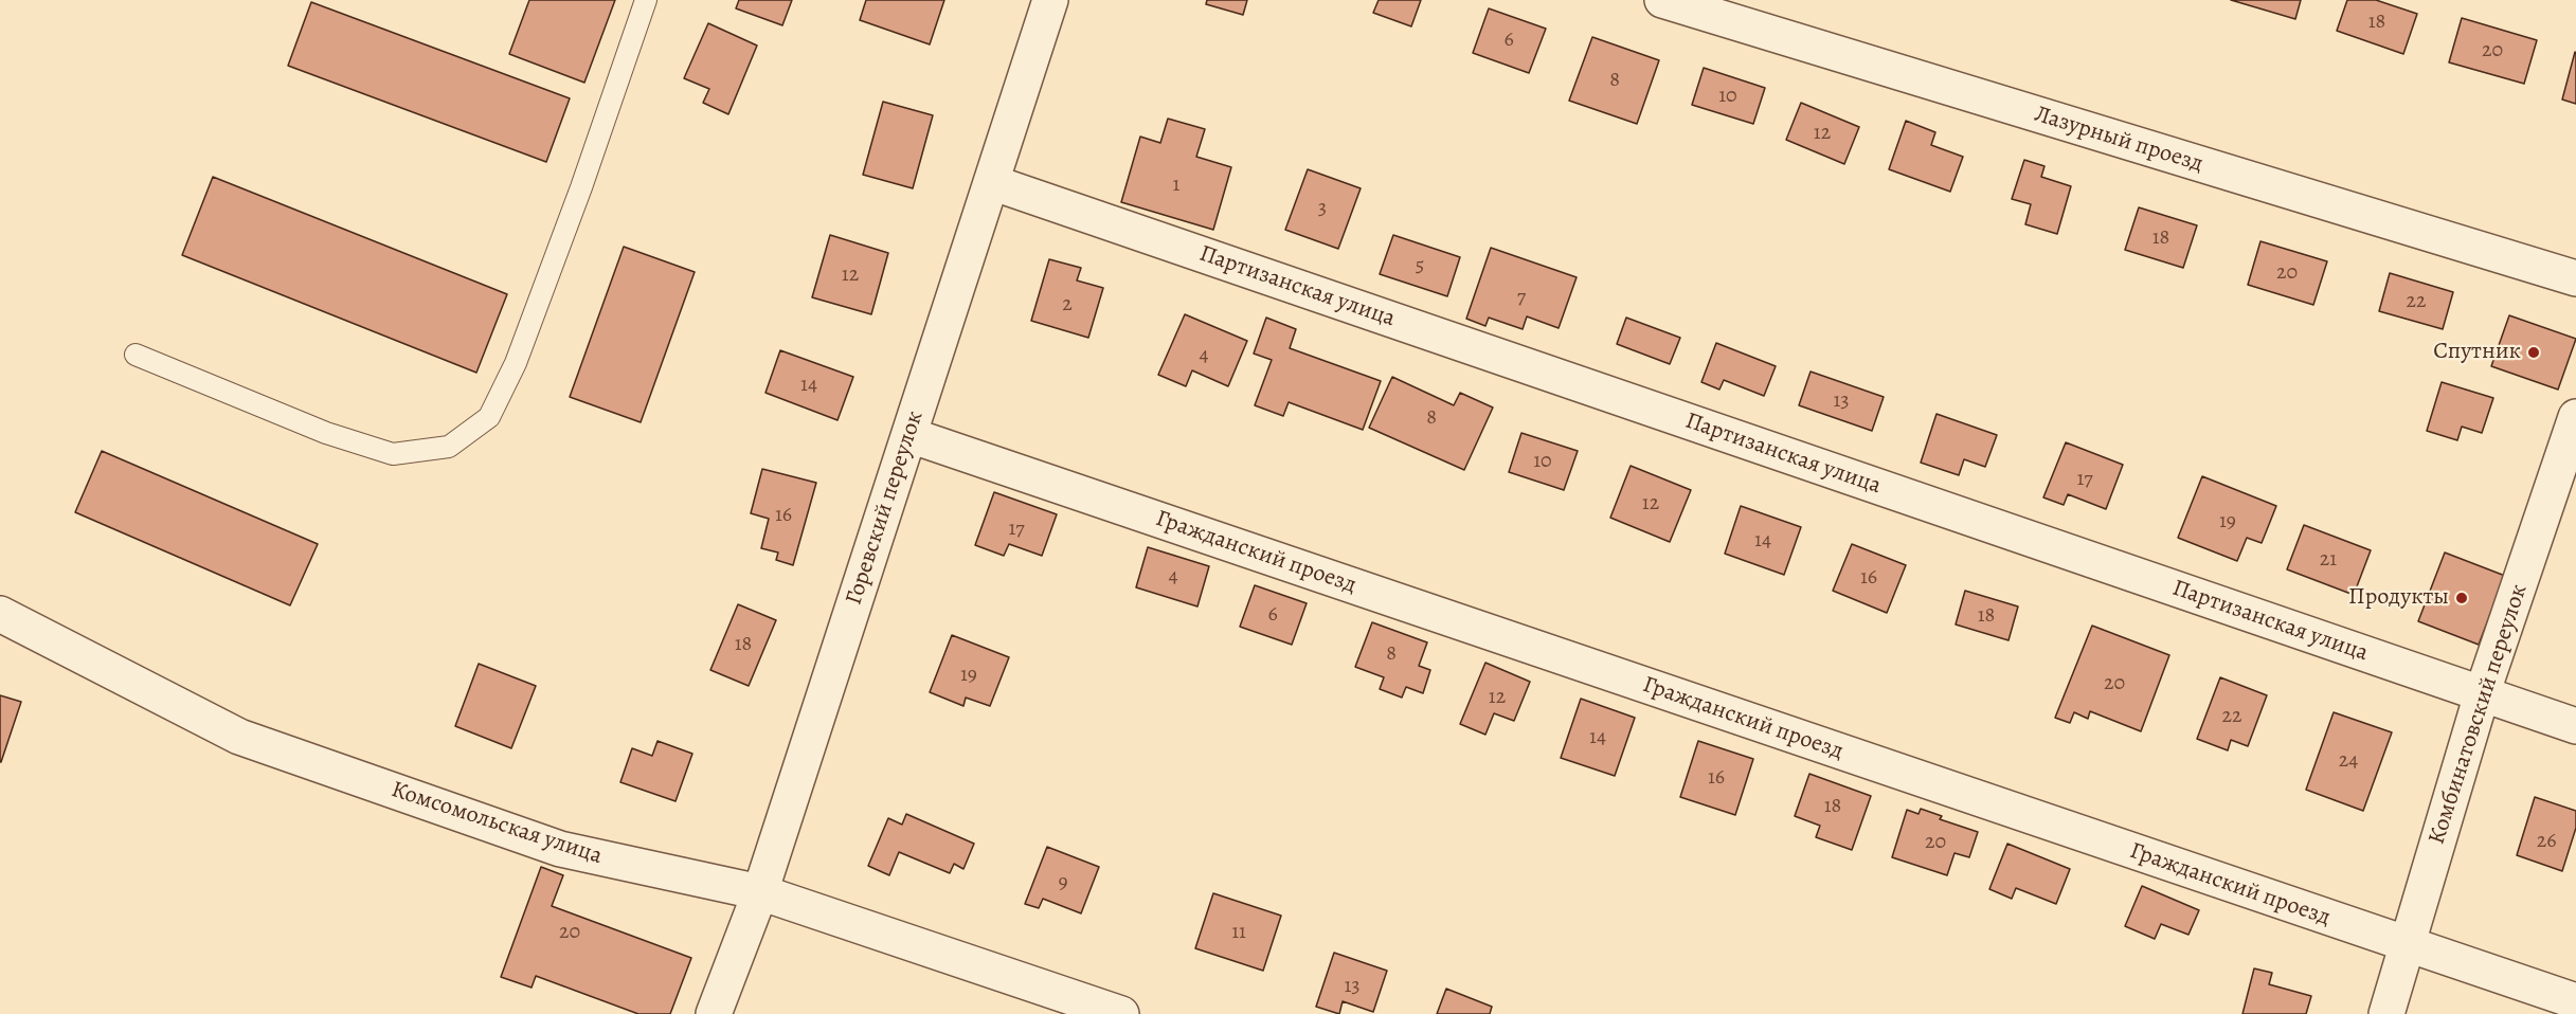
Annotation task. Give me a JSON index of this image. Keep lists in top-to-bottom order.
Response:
{
  "streets": {
    "street": [
      "Лазурный проезд",
      "Партизанская улица",
      "Горевский переулок",
      "Гражданский проезд",
      "Комбинатовский переулок",
      "Комсомольская улица"
    ]
  },
  "crossings": [
    ["Партизанская улица", "Горевский переулок"],
    ["Партизанская улица", "Комбинатовский переулок"],
    ["Горевский переулок", "Гражданский проезд"],
    ["Горевский переулок", "Комсомольская улица"],
    ["Гражданский проезд", "Комбинатовский переулок"]
  ],
  "places": ["Спутник", "Продукты"],
  "house_numbers": [
    "18",
    "6",
    "20",
    "8",
    "10",
    "12",
    "1",
    "3",
    "18",
    "5",
    "20",
    "12",
    "7",
    "22",
    "2",
    "4",
    "14",
    "13",
    "8",
    "10",
    "17",
    "12",
    "16",
    "19",
    "17",
    "14",
    "21",
    "4",
    "16",
    "6",
    "18",
    "18",
    "8",
    "19",
    "20",
    "12",
    "22",
    "14",
    "24",
    "16",
    "18",
    "26",
    "20",
    "9",
    "20",
    "11",
    "13"
  ]
}
